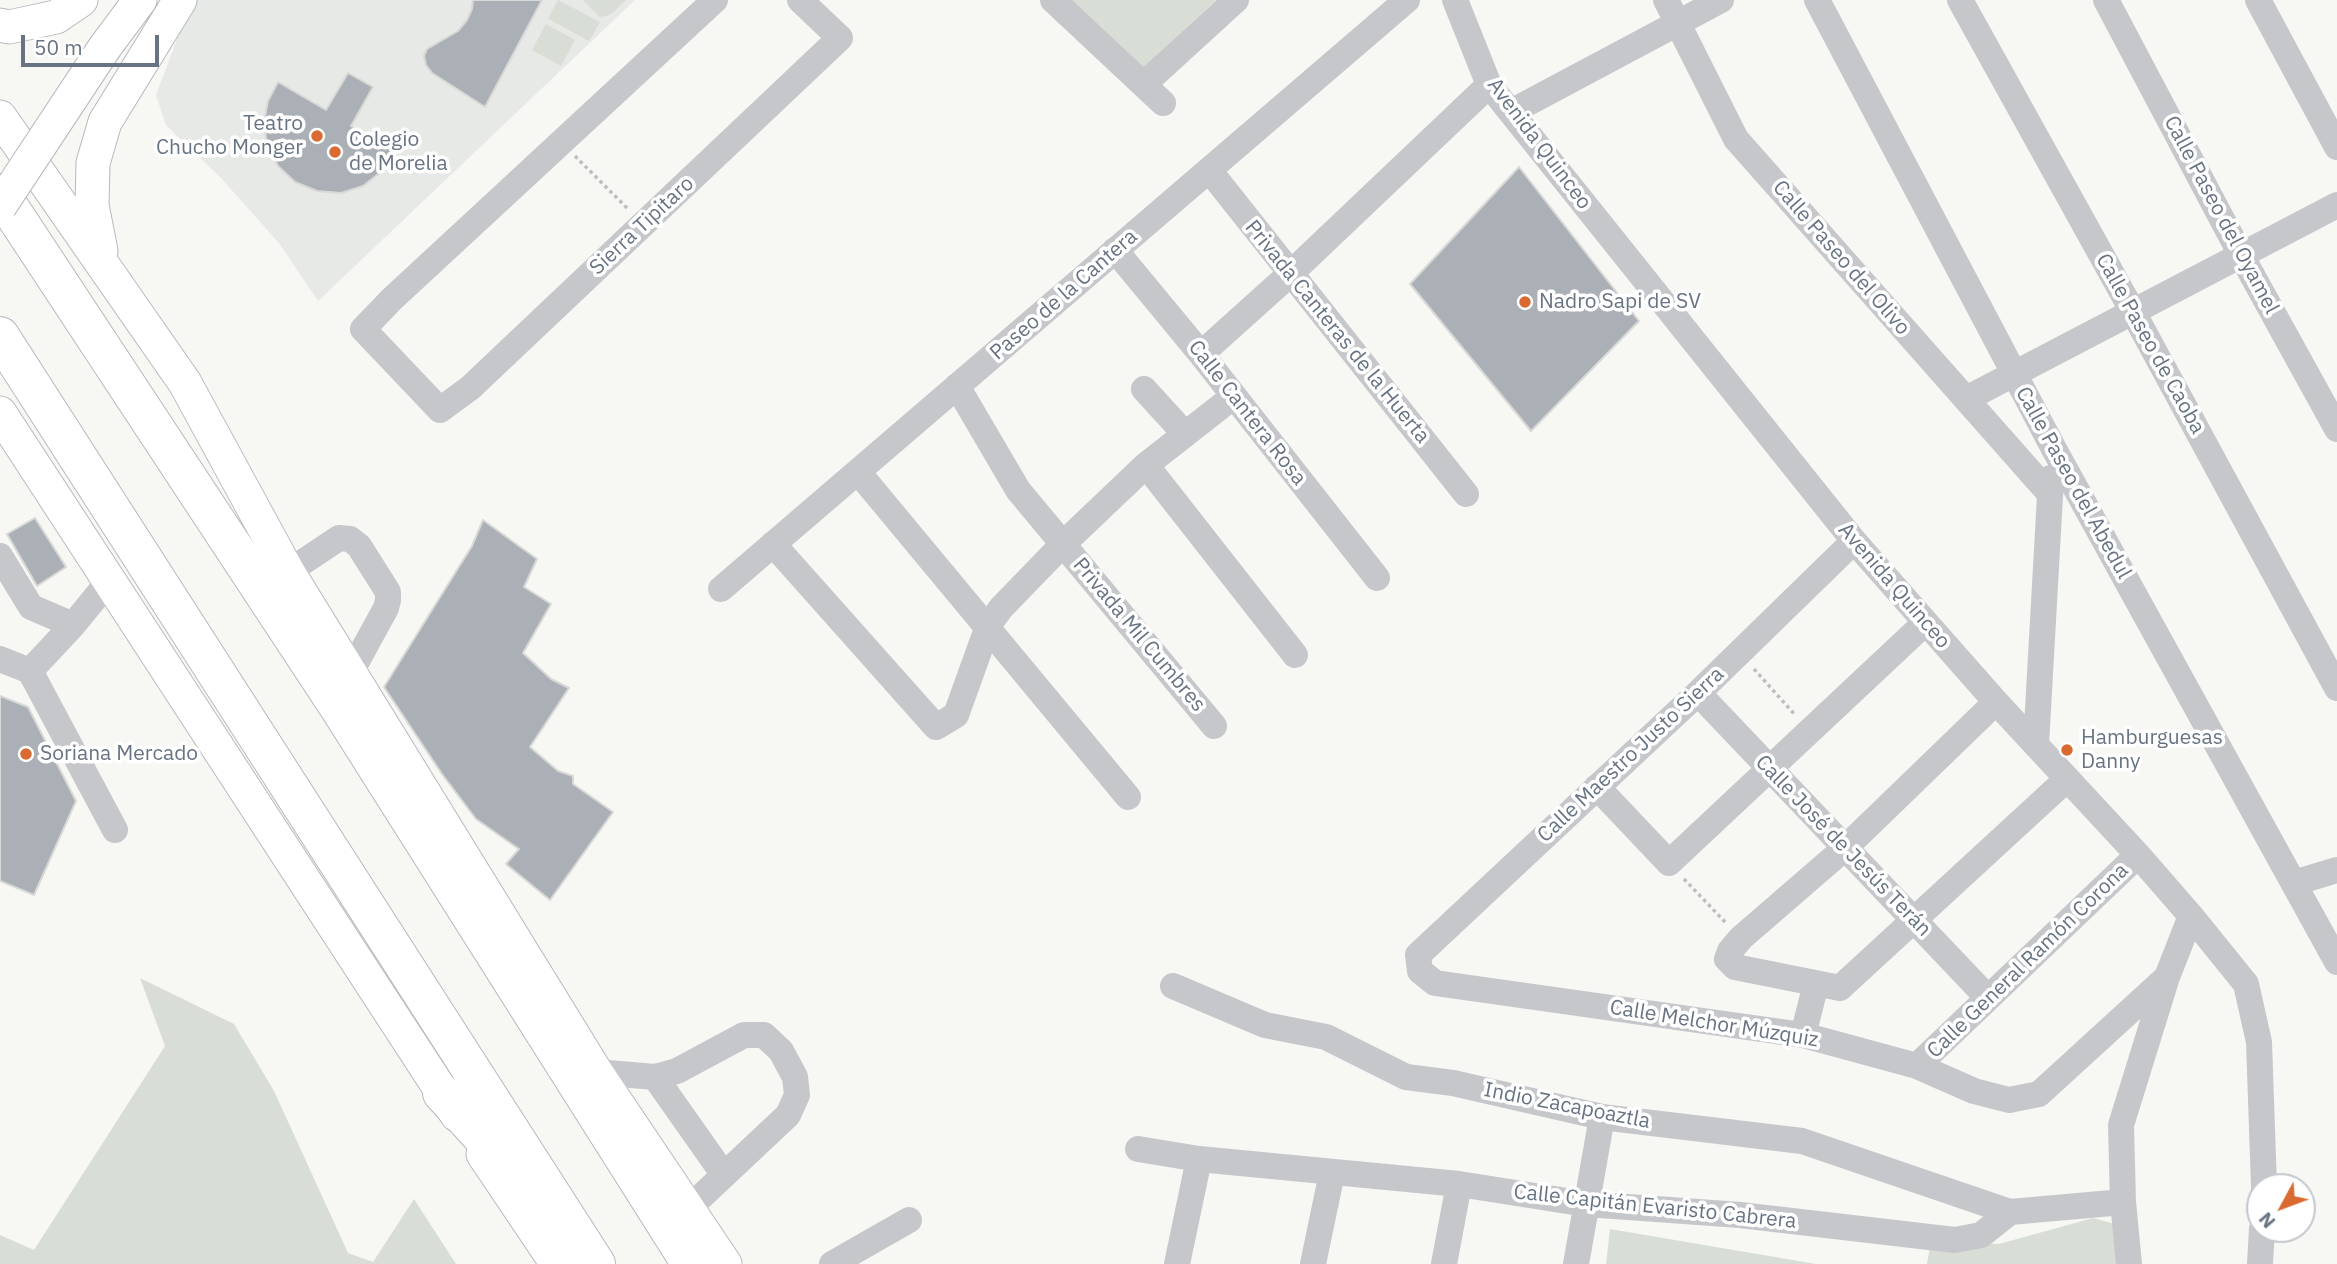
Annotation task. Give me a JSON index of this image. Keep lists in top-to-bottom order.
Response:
{
  "streets": {
    "street": [
      "Avenida Quinceo",
      "Calle Paseo del Oyamel",
      "Sierra Tipitaro",
      "Calle Paseo del Olivo",
      "Paseo de la Cantera",
      "Privada Canteras de la Huerta",
      "Calle Paseo de Caoba",
      "Calle Cantera Rosa",
      "Calle Paseo del Abedul",
      "Privada Mil Cumbres",
      "Calle Maestro Justo Sierra",
      "Calle José de Jesús Terán",
      "Calle General Ramón Corona",
      "Calle Melchor Múzquiz",
      "Indio Zacapoaztla",
      "Calle Capitán Evaristo Cabrera"
    ]
  },
  "crossings": [
    ["Avenida Quinceo", "Calle Maestro Justo Sierra"],
    ["Avenida Quinceo", "Calle General Ramón Corona"],
    ["Paseo de la Cantera", "Privada Canteras de la Huerta"],
    ["Paseo de la Cantera", "Calle Cantera Rosa"],
    ["Paseo de la Cantera", "Privada Mil Cumbres"],
    ["Calle Maestro Justo Sierra", "Calle José de Jesús Terán"],
    ["Calle Maestro Justo Sierra", "Calle Melchor Múzquiz"],
    ["Calle José de Jesús Terán", "Calle General Ramón Corona"],
    ["Calle General Ramón Corona", "Calle Melchor Múzquiz"],
    ["Indio Zacapoaztla", "Calle Capitán Evaristo Cabrera"]
  ],
  "places": [
    "Teatro Chucho Monger",
    "Colegio de Morelia",
    "Nadro Sapi de SV",
    "Hamburguesas Danny",
    "Soriana Mercado"
  ],
  "scale_bar": "50 m",
  "north": "bottom left"
}
